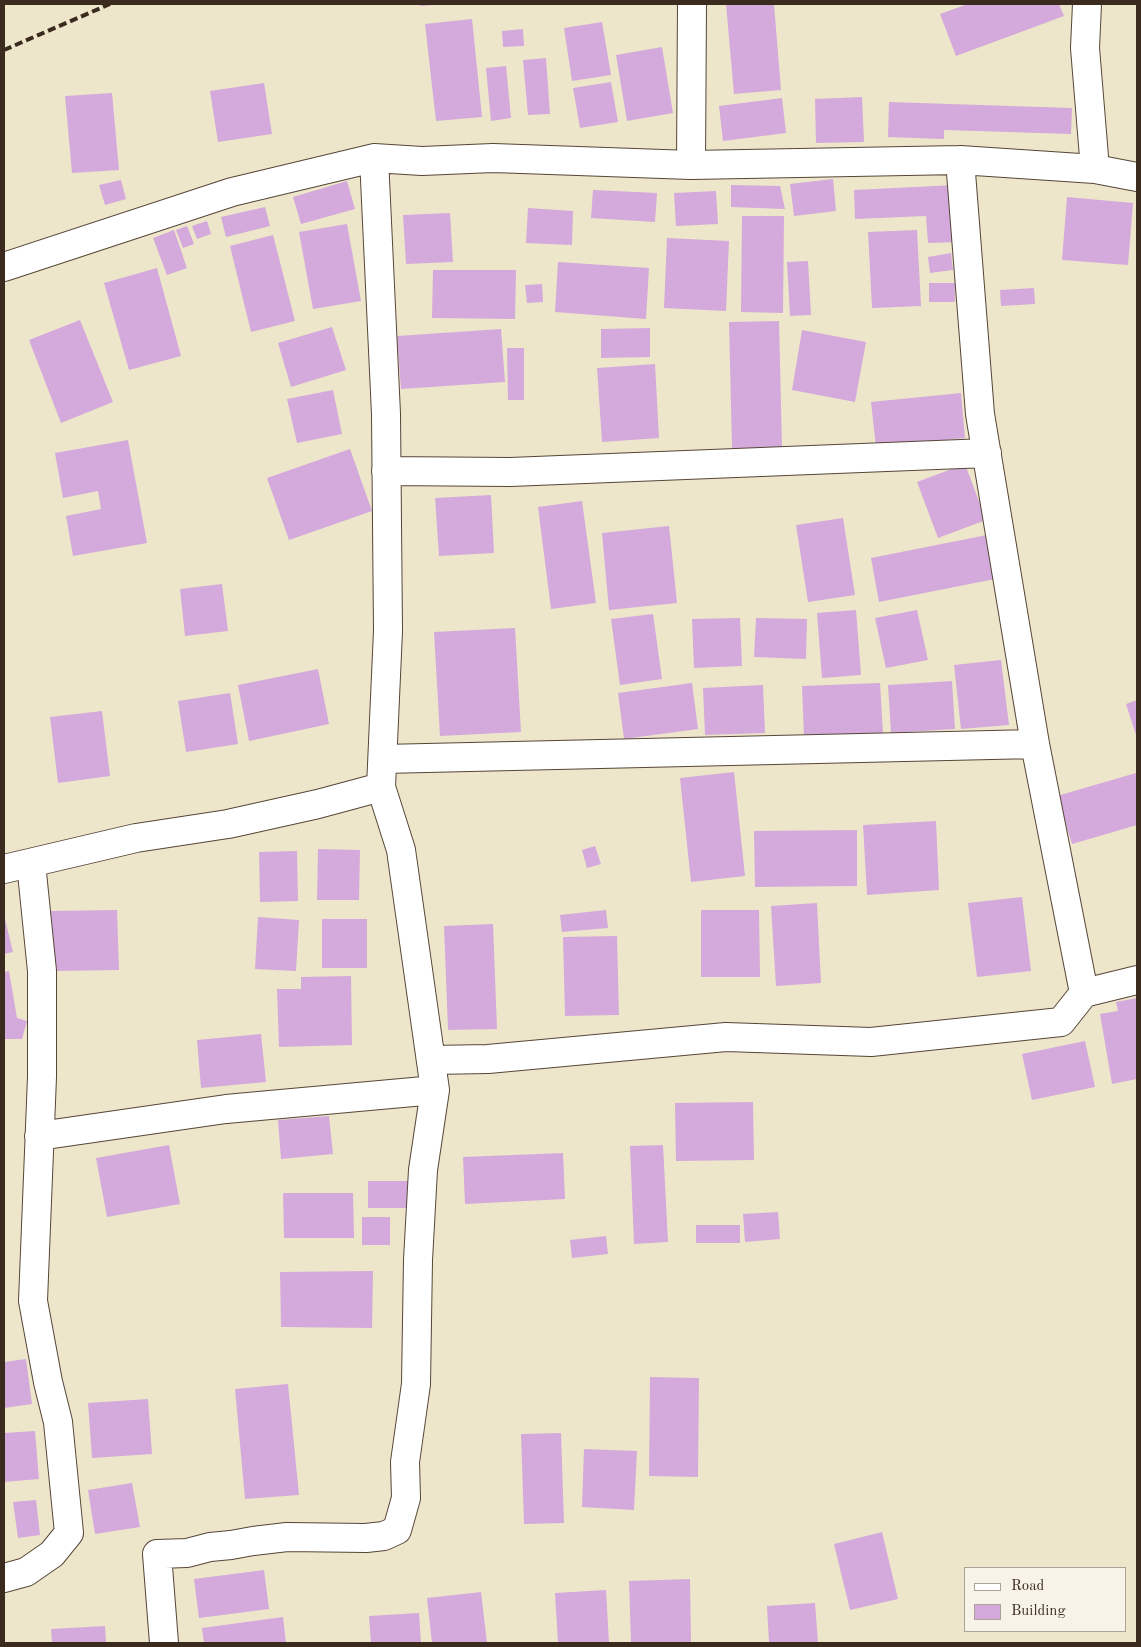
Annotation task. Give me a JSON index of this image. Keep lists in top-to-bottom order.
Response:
{
  "legend": ["Road", "Building"]
}
